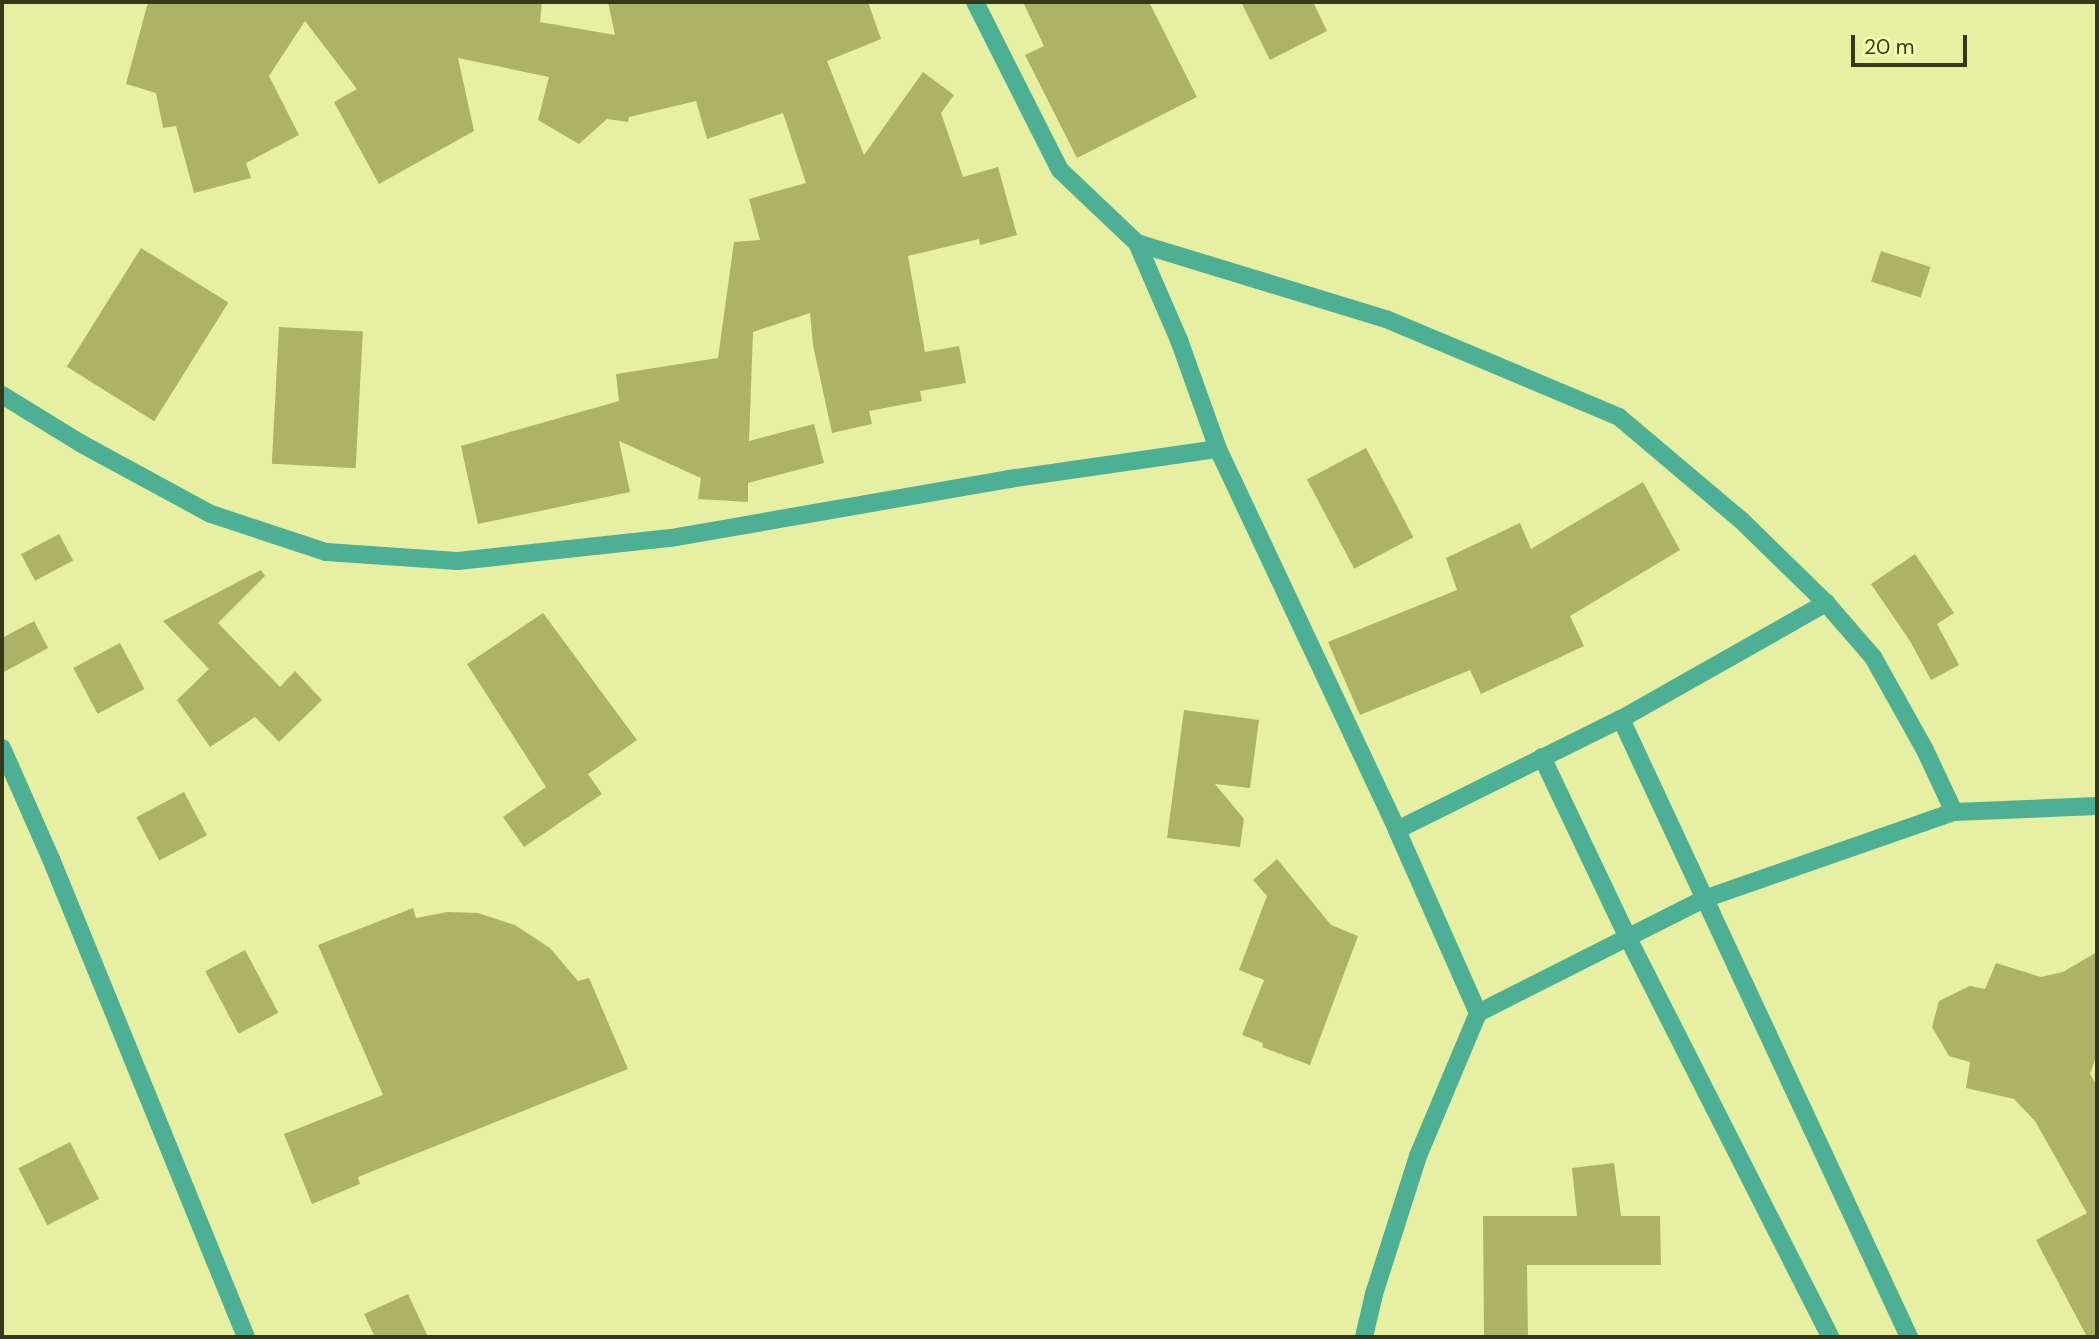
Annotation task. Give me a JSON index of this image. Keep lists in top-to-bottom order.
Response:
{
  "scale_bar": "20 m"
}
